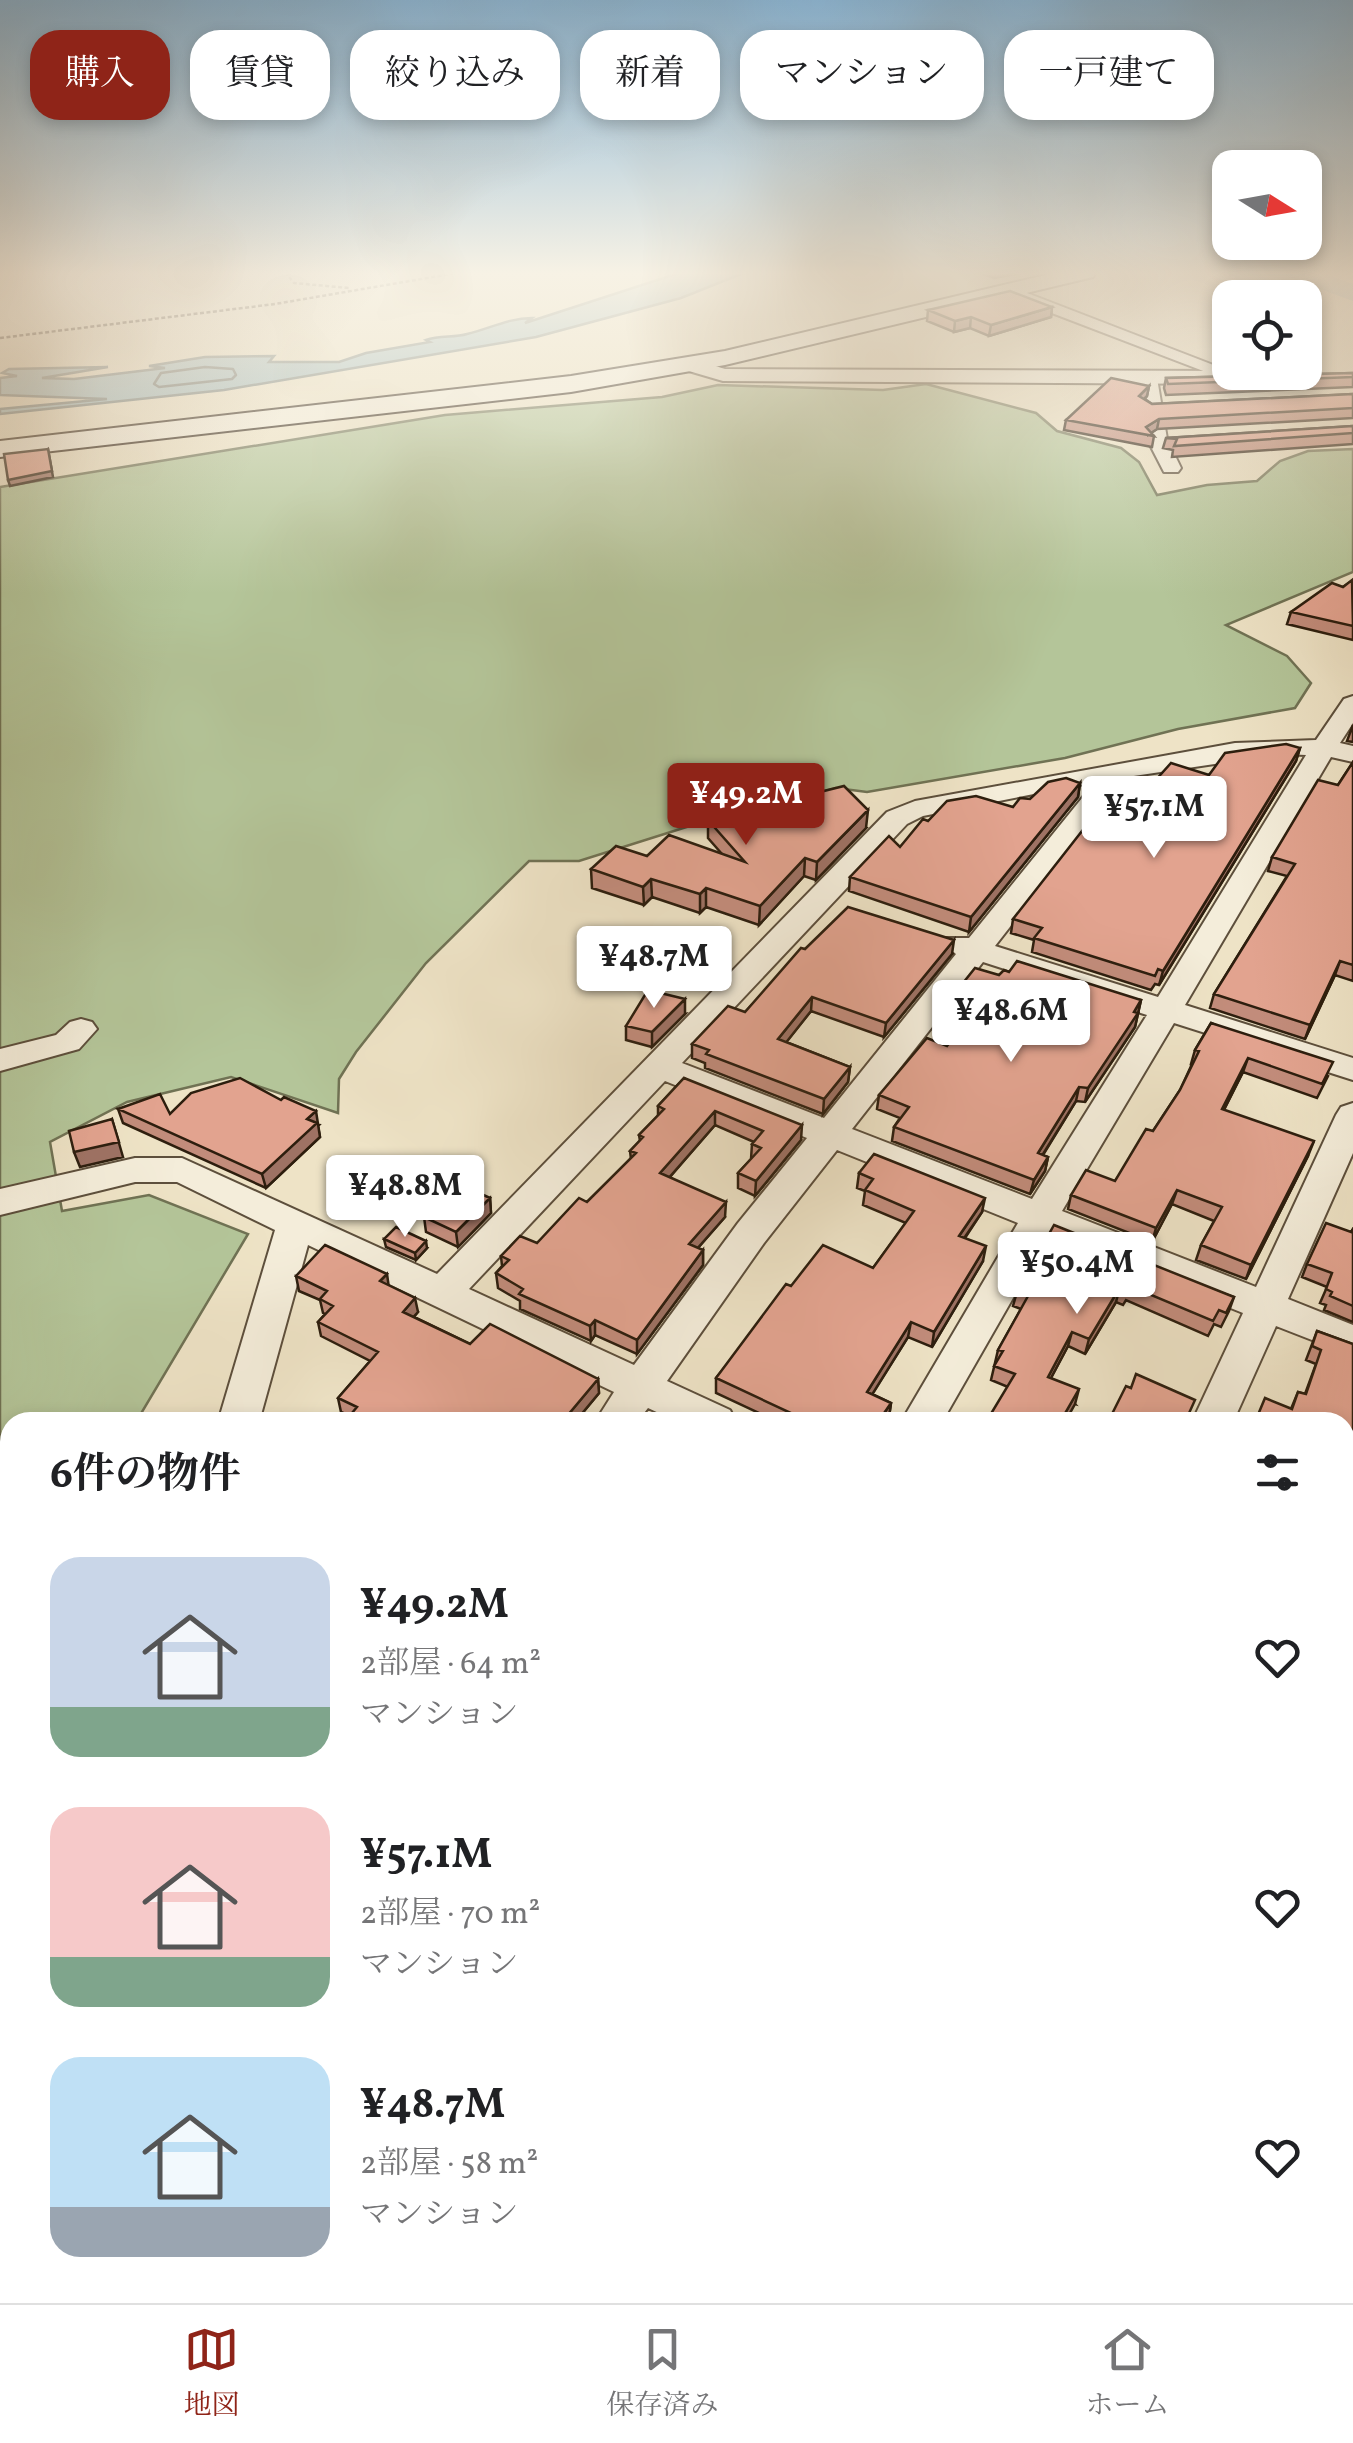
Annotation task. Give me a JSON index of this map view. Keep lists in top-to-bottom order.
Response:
{
  "north": "right",
  "page": {
    "chip": [
      "購入",
      "賃貸",
      "絞り込み",
      "新着",
      "マンション",
      "一戸建て"
    ],
    "price": [
      "¥49.2M",
      "¥57.1M",
      "¥48.7M",
      "¥48.6M",
      "¥48.8M",
      "¥50.4M"
    ],
    "heading": "6件の物件",
    "list": [
      {
        "name": "¥49.2M",
        "note": "2部屋 · 64 m² · マンション"
      },
      {
        "name": "¥57.1M",
        "note": "2部屋 · 70 m² · マンション"
      },
      {
        "name": "¥48.7M",
        "note": "2部屋 · 58 m² · マンション"
      }
    ],
    "tabs": ["地図", "保存済み", "ホーム"]
  }
}
